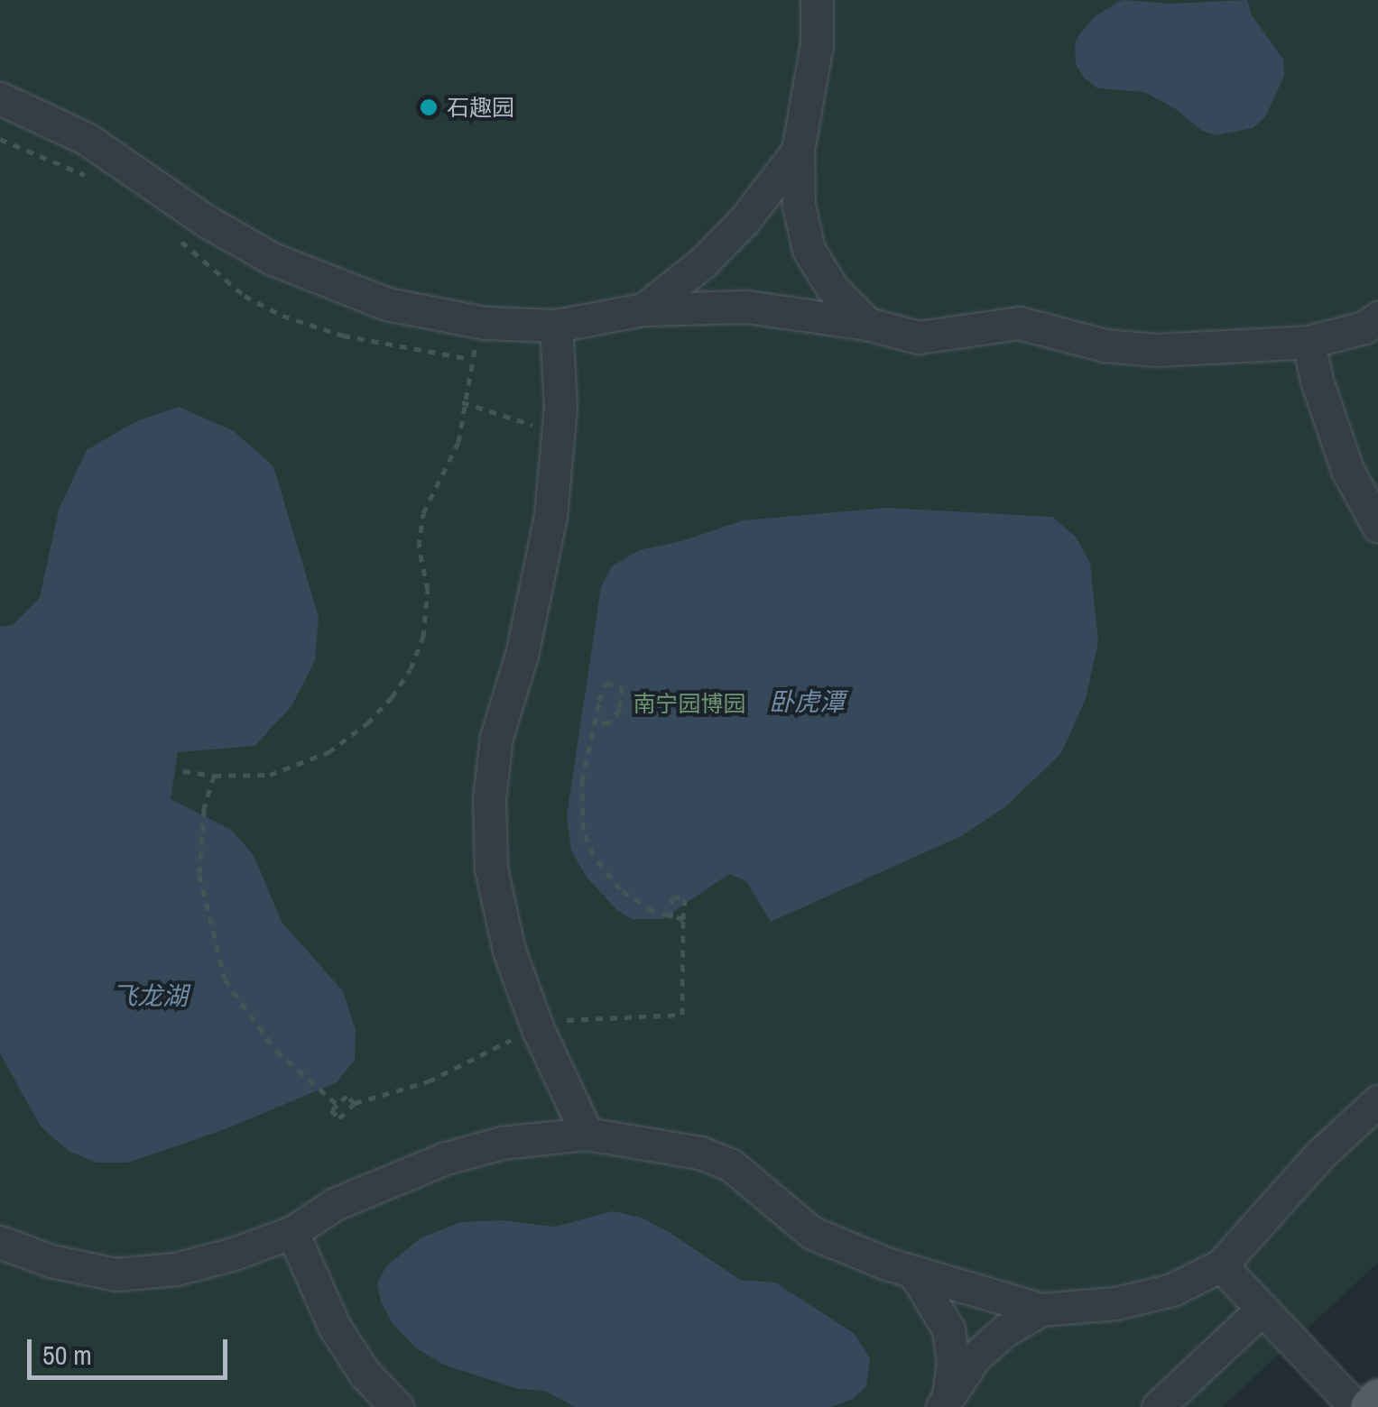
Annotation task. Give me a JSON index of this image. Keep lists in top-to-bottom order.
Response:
{
  "water": ["卧虎潭", "飞龙湖"],
  "parks": ["南宁园博园"],
  "places": ["石趣园"],
  "scale_bar": "50 m"
}
